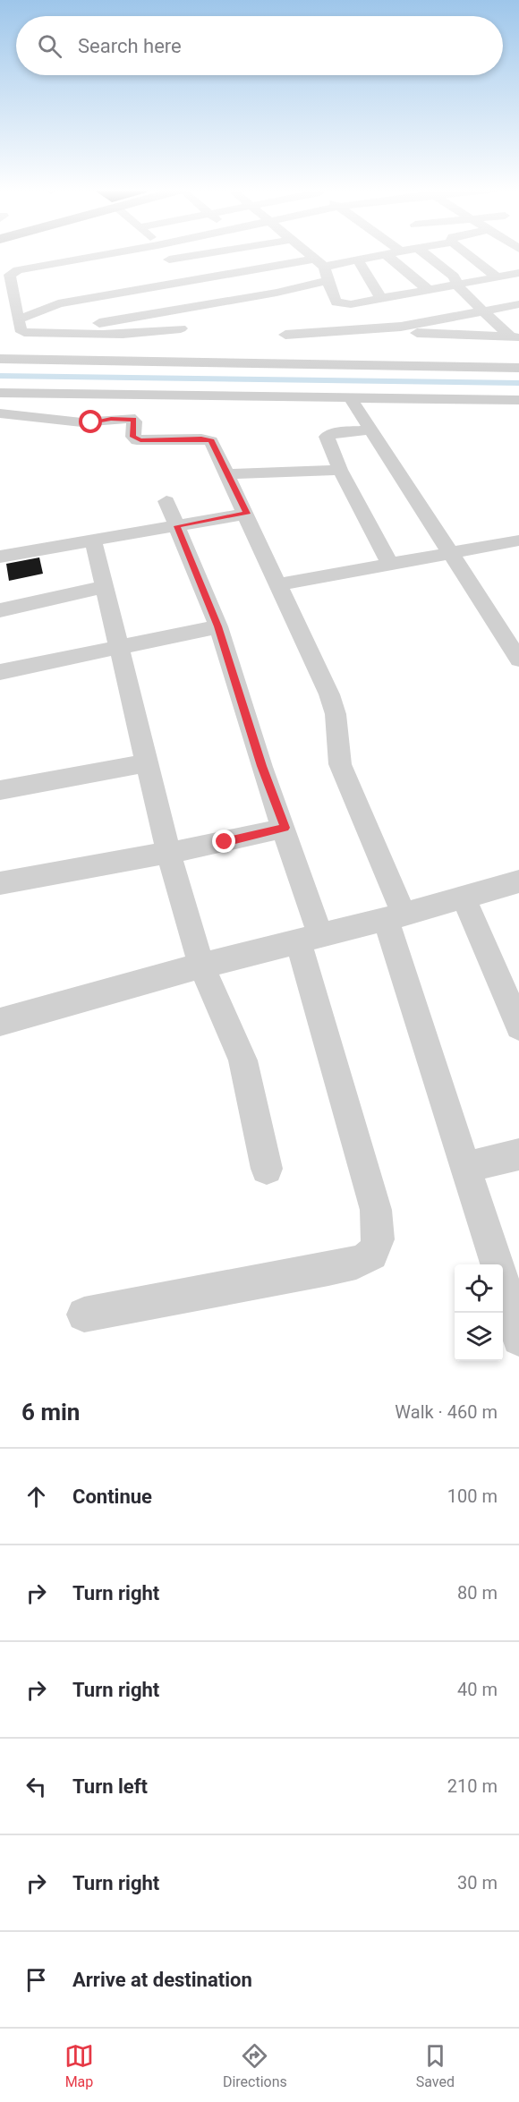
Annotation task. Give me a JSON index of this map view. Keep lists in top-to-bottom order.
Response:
{
  "page": {
    "search": "Search here",
    "heading": ["6 min", "Walk · 460 m"],
    "list": [
      ["Continue", "100 m"],
      ["Turn right", "80 m"],
      ["Turn right", "40 m"],
      ["Turn left", "210 m"],
      ["Turn right", "30 m"],
      "Arrive at destination"
    ],
    "nav": ["Map", "Directions", "Saved"]
  }
}
